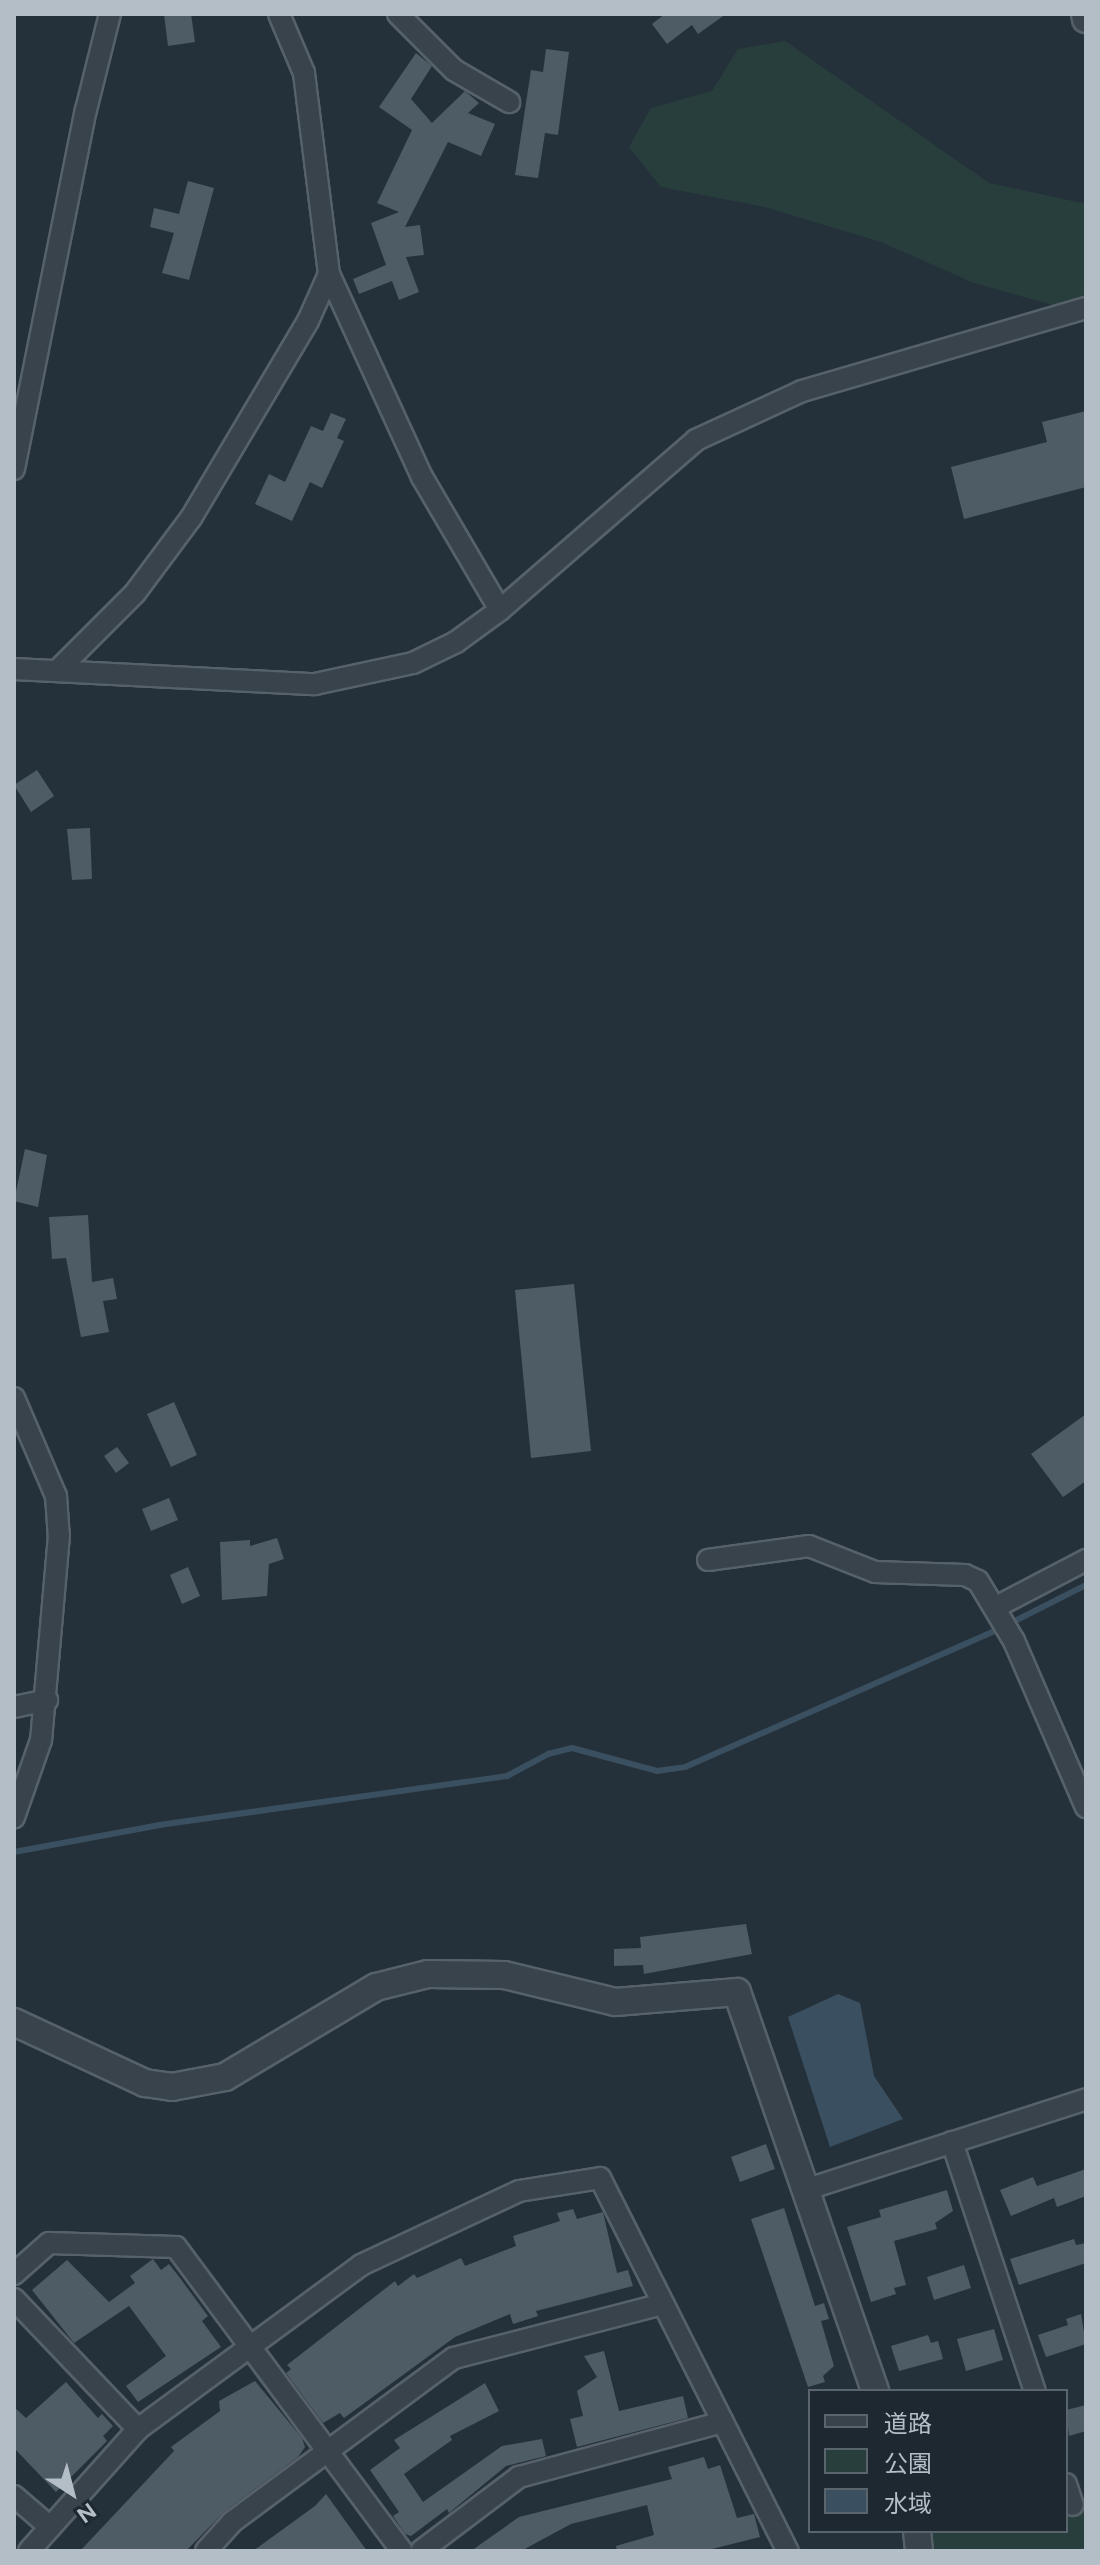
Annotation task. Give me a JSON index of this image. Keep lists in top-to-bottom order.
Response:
{
  "legend": ["道路", "公園", "水域"],
  "north": "bottom right"
}
